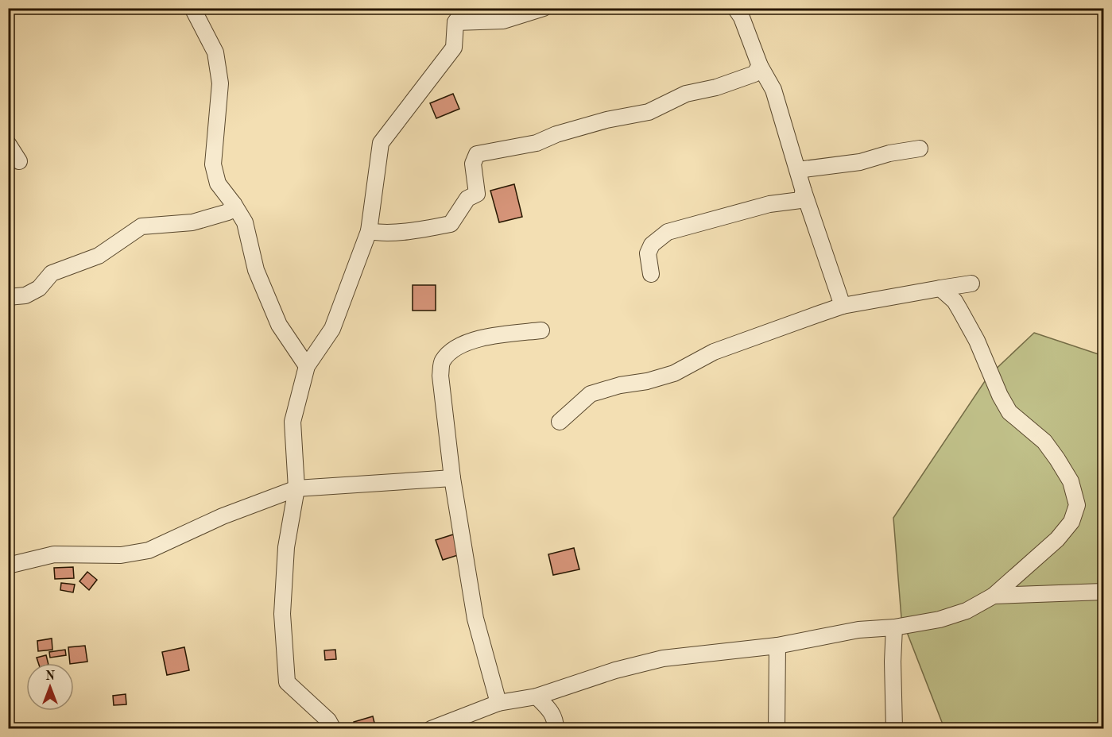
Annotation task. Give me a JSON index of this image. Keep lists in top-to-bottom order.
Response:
{
  "north": "top"
}
